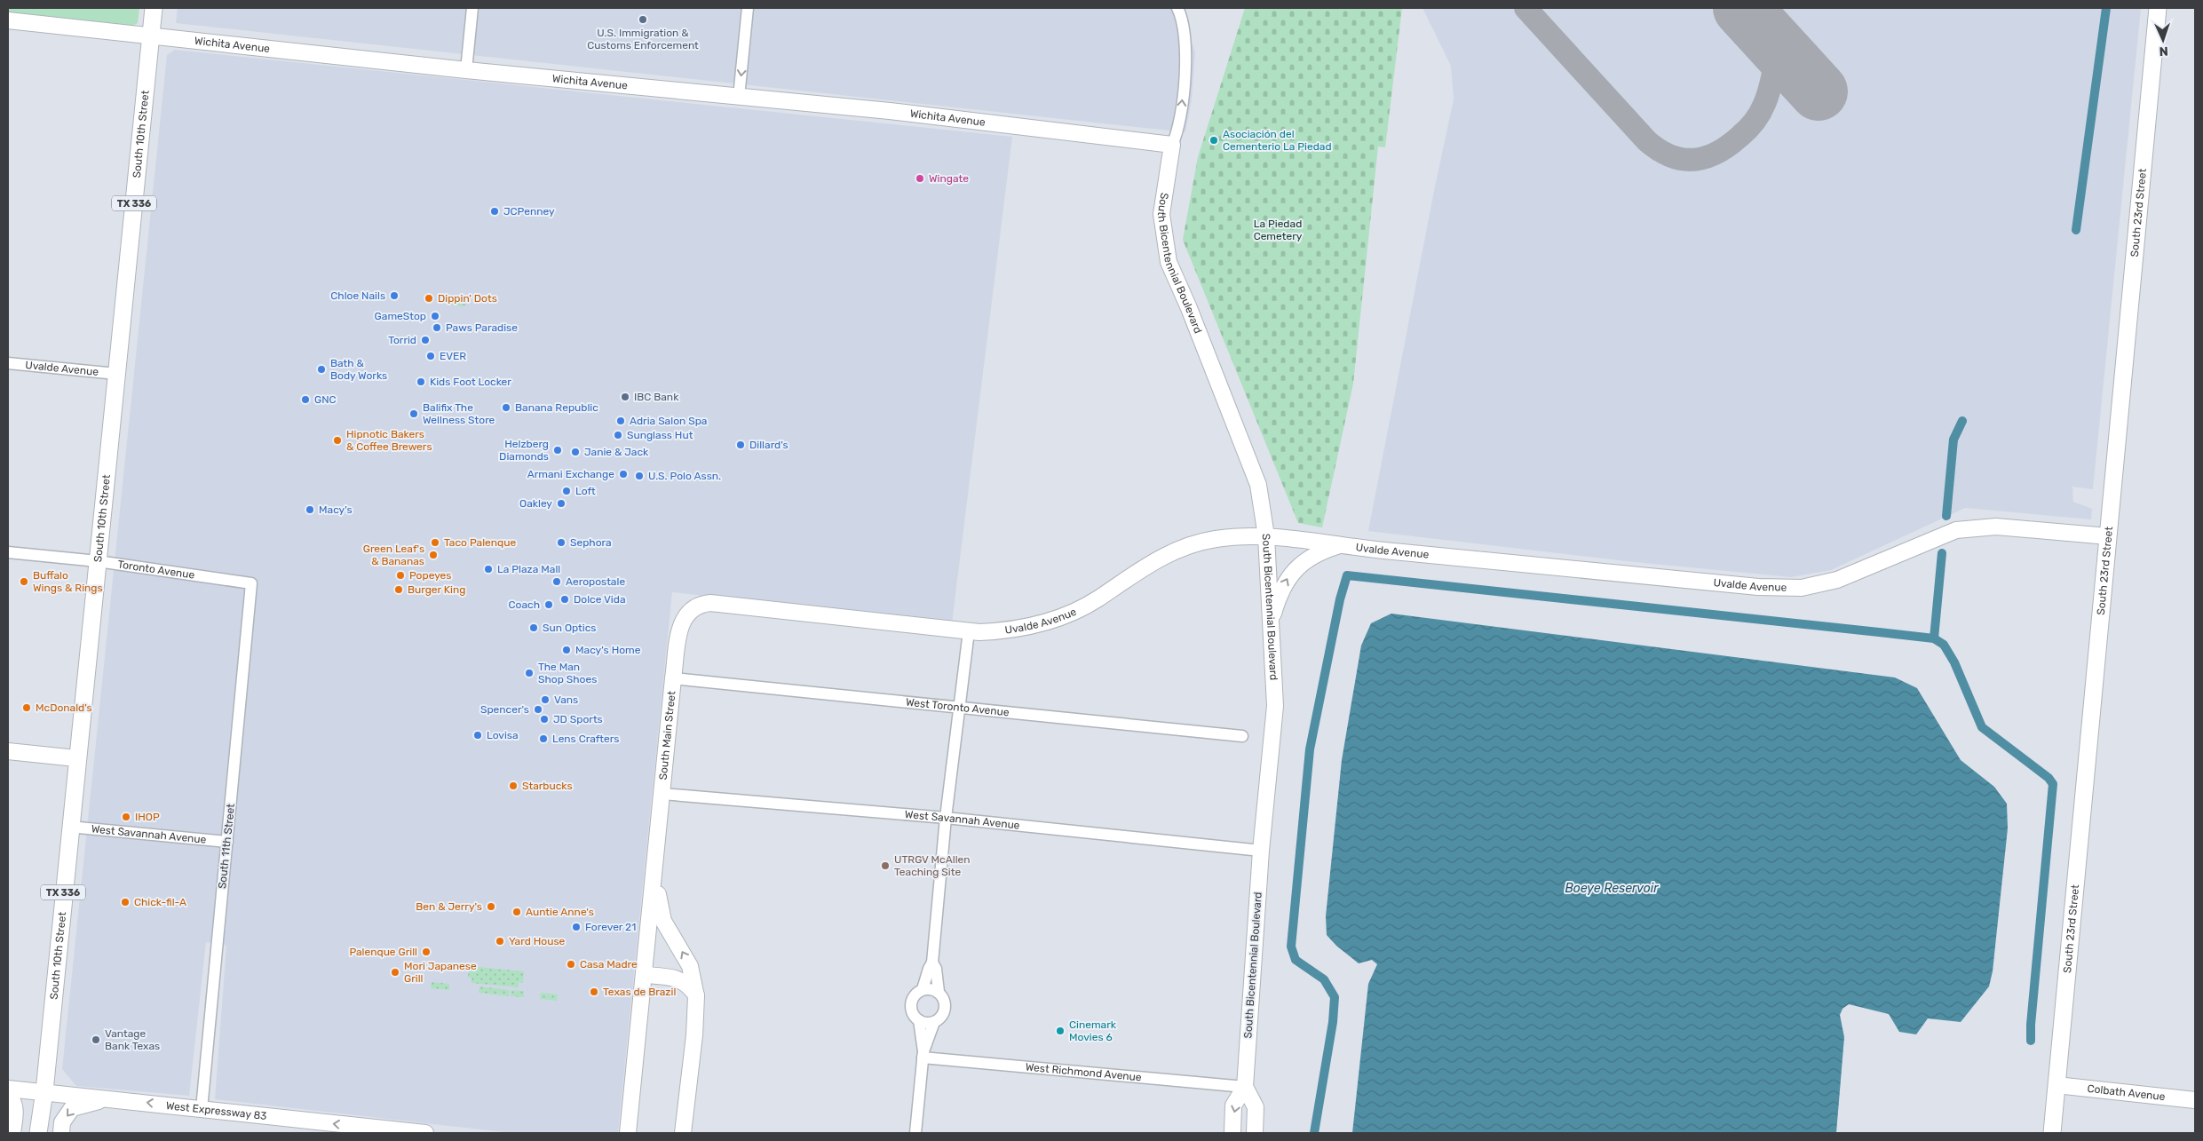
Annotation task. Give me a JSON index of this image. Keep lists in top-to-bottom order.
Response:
{
  "streets": {
    "main road": ["South 10th Street", "TX 336", "South 23rd Street"],
    "street": [
      "Wichita Avenue",
      "South Bicentennial Boulevard",
      "Uvalde Avenue",
      "Toronto Avenue",
      "West Toronto Avenue",
      "South Main Street",
      "West Savannah Avenue",
      "South 11th Street",
      "West Richmond Avenue",
      "Colbath Avenue",
      "West Expressway 83"
    ]
  },
  "crossings": [
    ["Wichita Avenue", "South 10th Street"],
    ["Wichita Avenue", "South Bicentennial Boulevard"],
    ["South 10th Street", "Uvalde Avenue"],
    ["South 10th Street", "Toronto Avenue"],
    ["South 10th Street", "West Savannah Avenue"],
    ["South 10th Street", "West Expressway 83"],
    ["South 23rd Street", "Uvalde Avenue"],
    ["South 23rd Street", "Colbath Avenue"],
    ["South Bicentennial Boulevard", "Uvalde Avenue"],
    ["South Bicentennial Boulevard", "West Savannah Avenue"],
    ["South Bicentennial Boulevard", "West Richmond Avenue"],
    ["Uvalde Avenue", "South Main Street"],
    ["Toronto Avenue", "South 11th Street"],
    ["West Toronto Avenue", "South Main Street"],
    ["South Main Street", "West Savannah Avenue"],
    ["West Savannah Avenue", "South 11th Street"],
    ["South 11th Street", "West Expressway 83"]
  ],
  "one_way": ["West Expressway 83"],
  "water": ["Boeye Reservoir"],
  "parks": ["La Piedad Cemetery"],
  "places": [
    "U.S. Immigration & Customs Enforcement",
    "Asociación del Cementerio La Piedad",
    "Wingate",
    "JCPenney",
    "Chloe Nails",
    "Dippin' Dots",
    "GameStop",
    "Paws Paradise",
    "Torrid",
    "EVER",
    "Bath & Body Works",
    "Kids Foot Locker",
    "IBC Bank",
    "GNC",
    "Banana Republic",
    "Balifix The Wellness Store",
    "Adria Salon Spa",
    "Sunglass Hut",
    "Hipnotic Bakers & Coffee Brewers",
    "Dillard's",
    "Helzberg Diamonds",
    "Janie & Jack",
    "Armani Exchange",
    "U.S. Polo Assn.",
    "Loft",
    "Oakley",
    "Macy's",
    "Taco Palenque",
    "Sephora",
    "Green Leaf's & Bananas",
    "La Plaza Mall",
    "Popeyes",
    "Buffalo Wings & Rings",
    "Aeropostale",
    "Burger King",
    "Dolce Vida",
    "Coach",
    "Sun Optics",
    "Macy's Home",
    "The Man Shop Shoes",
    "Vans",
    "McDonald's",
    "Spencer's",
    "JD Sports",
    "Lovisa",
    "Lens Crafters",
    "Starbucks",
    "IHOP",
    "UTRGV McAllen Teaching Site",
    "Chick-fil-A",
    "Ben & Jerry's",
    "Auntie Anne's",
    "Forever 21",
    "Yard House",
    "Palenque Grill",
    "Casa Madre",
    "Mori Japanese Grill",
    "Texas de Brazil",
    "Cinemark Movies 6",
    "Vantage Bank Texas"
  ],
  "north": "bottom"
}
